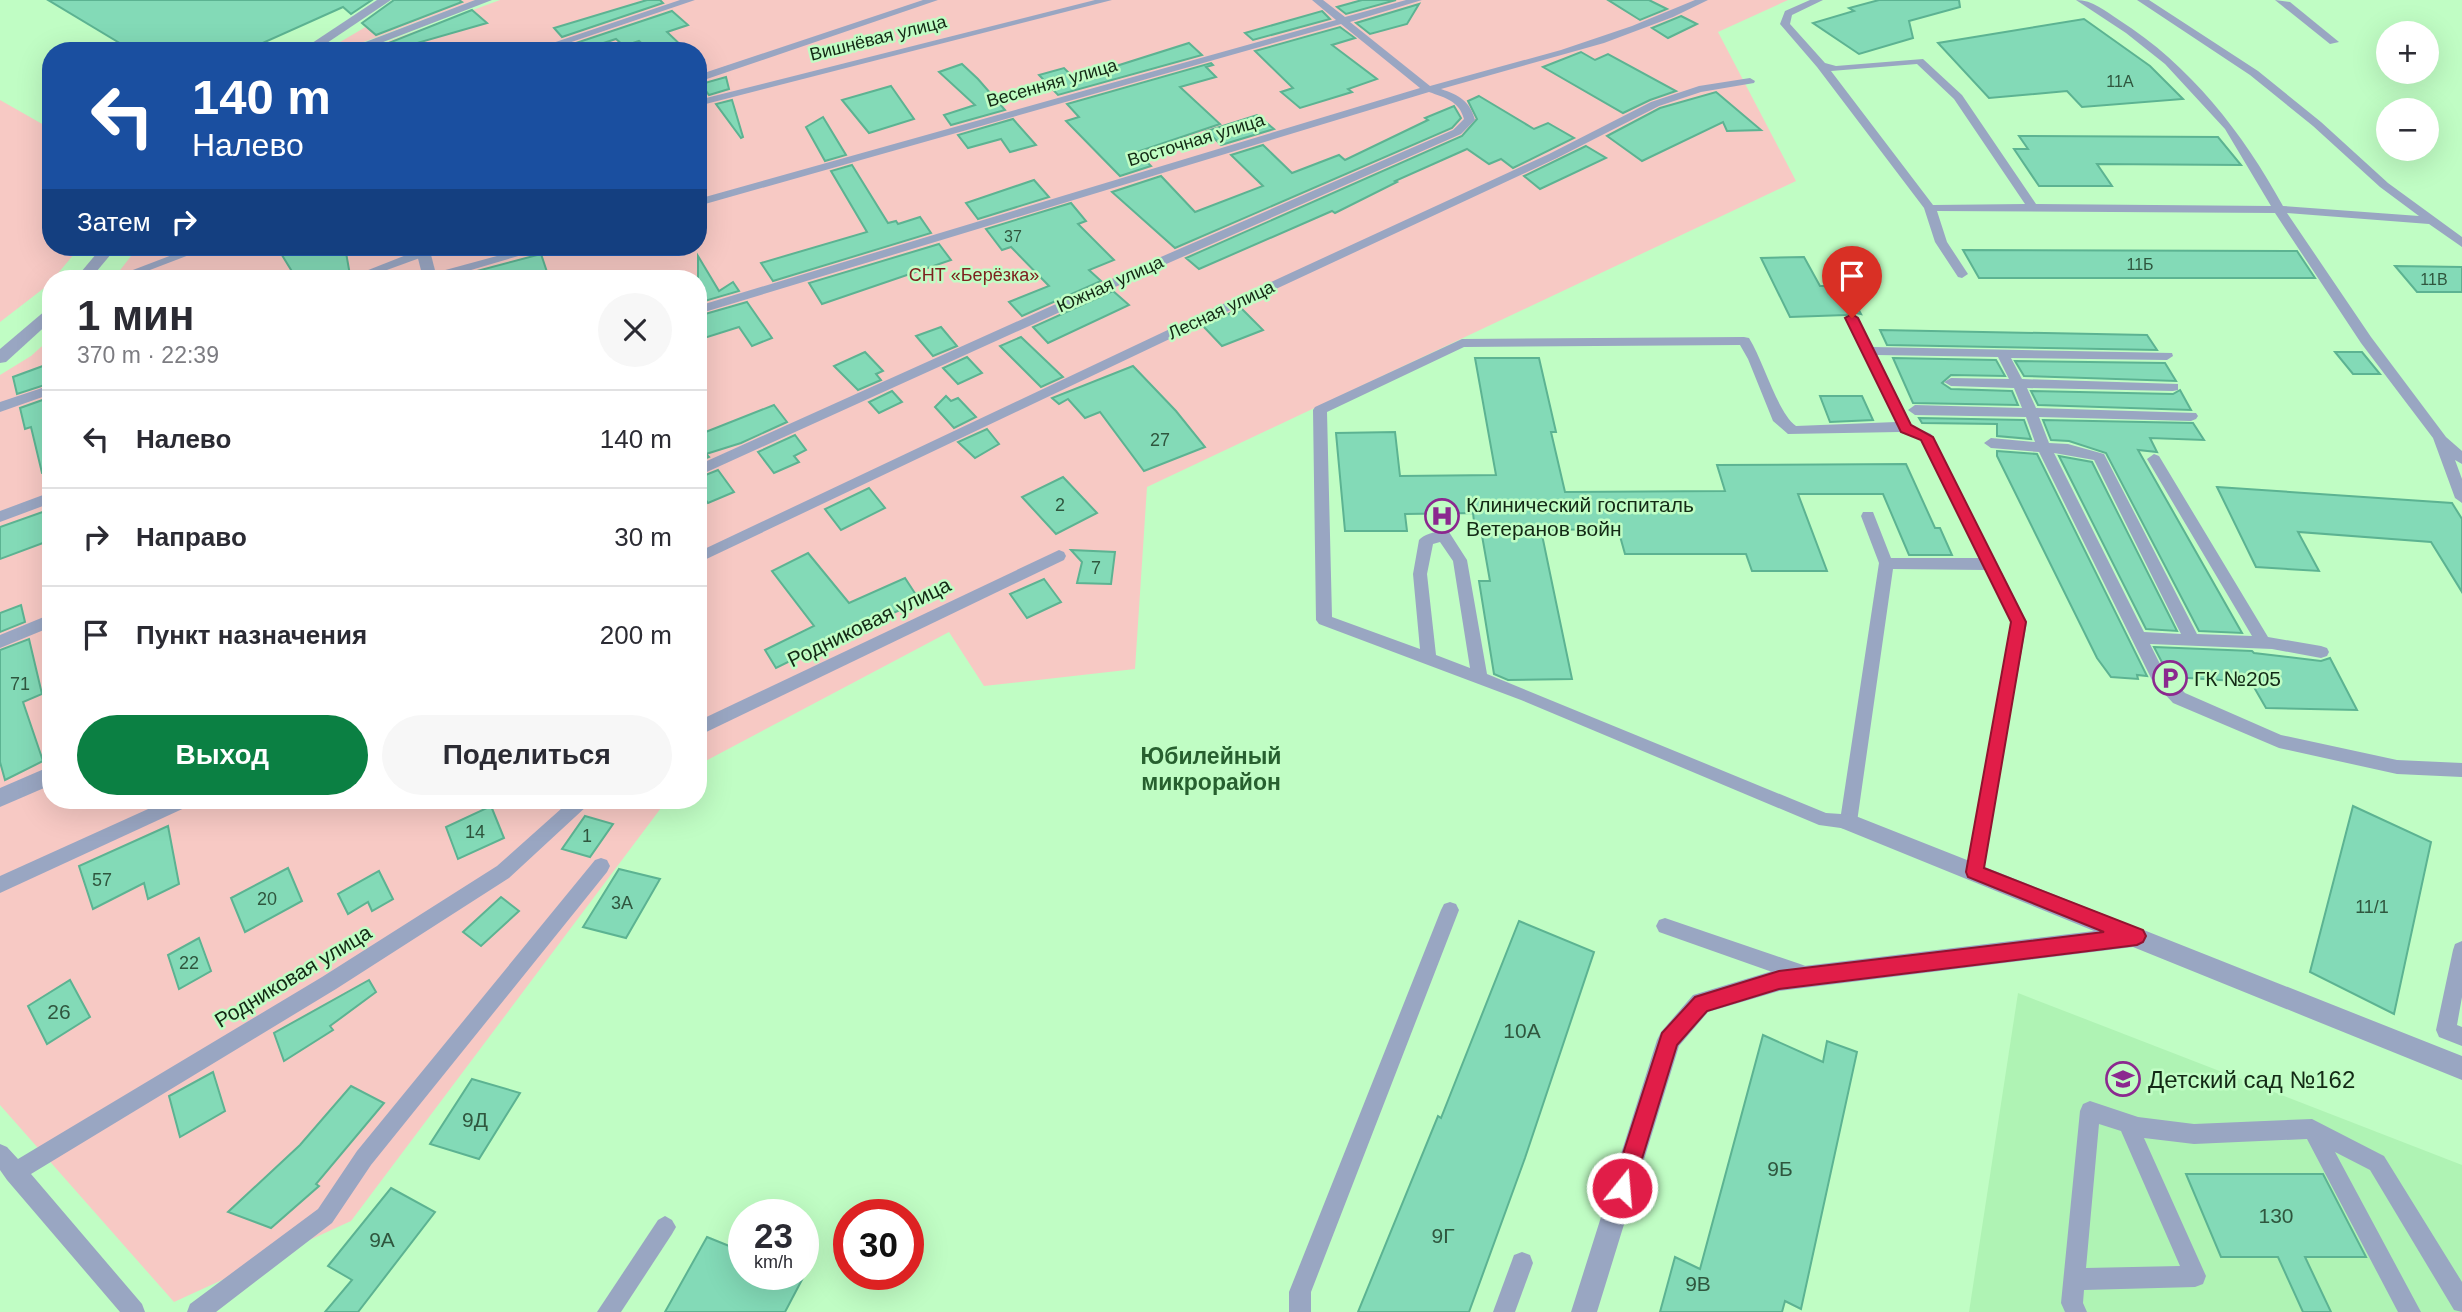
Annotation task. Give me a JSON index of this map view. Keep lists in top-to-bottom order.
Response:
{
  "streets": {
    "lane": [
      "Вишнёвая улица",
      "Весенняя улица",
      "Восточная улица",
      "Южная улица",
      "Лесная улица",
      "Родниковая улица"
    ]
  },
  "crossings": [
    ["Восточная улица", "Южная улица"]
  ],
  "districts": ["Юбилейный микрорайон"],
  "parks": ["СНТ «Берёзка»"],
  "places": {
    "hospital": ["Клинический госпиталь Ветеранов войн"],
    "parking": ["ГК №205"],
    "school or university": ["Детский сад №162"]
  },
  "house_numbers": [
    "11А",
    "37",
    "11Б",
    "11В",
    "27",
    "2",
    "7",
    "71",
    "14",
    "1",
    "57",
    "20",
    "3А",
    "11/1",
    "22",
    "26",
    "10А",
    "9Д",
    "9Б",
    "130",
    "9Г",
    "9А",
    "9В"
  ],
  "page": {
    "map_buttons": ["+", "−"],
    "turn": ["140 m", "Налево"],
    "then": "Затем",
    "heading": ["1 мин", "370 m · 22:39"],
    "list": [
      {
        "name": "Налево",
        "value": "140 m"
      },
      {
        "name": "Направо",
        "value": "30 m"
      },
      {
        "name": "Пункт назначения",
        "value": "200 m"
      }
    ],
    "buttons": ["Выход", "Поделиться"],
    "speed": "23 km/h",
    "limit": "30"
  }
}
